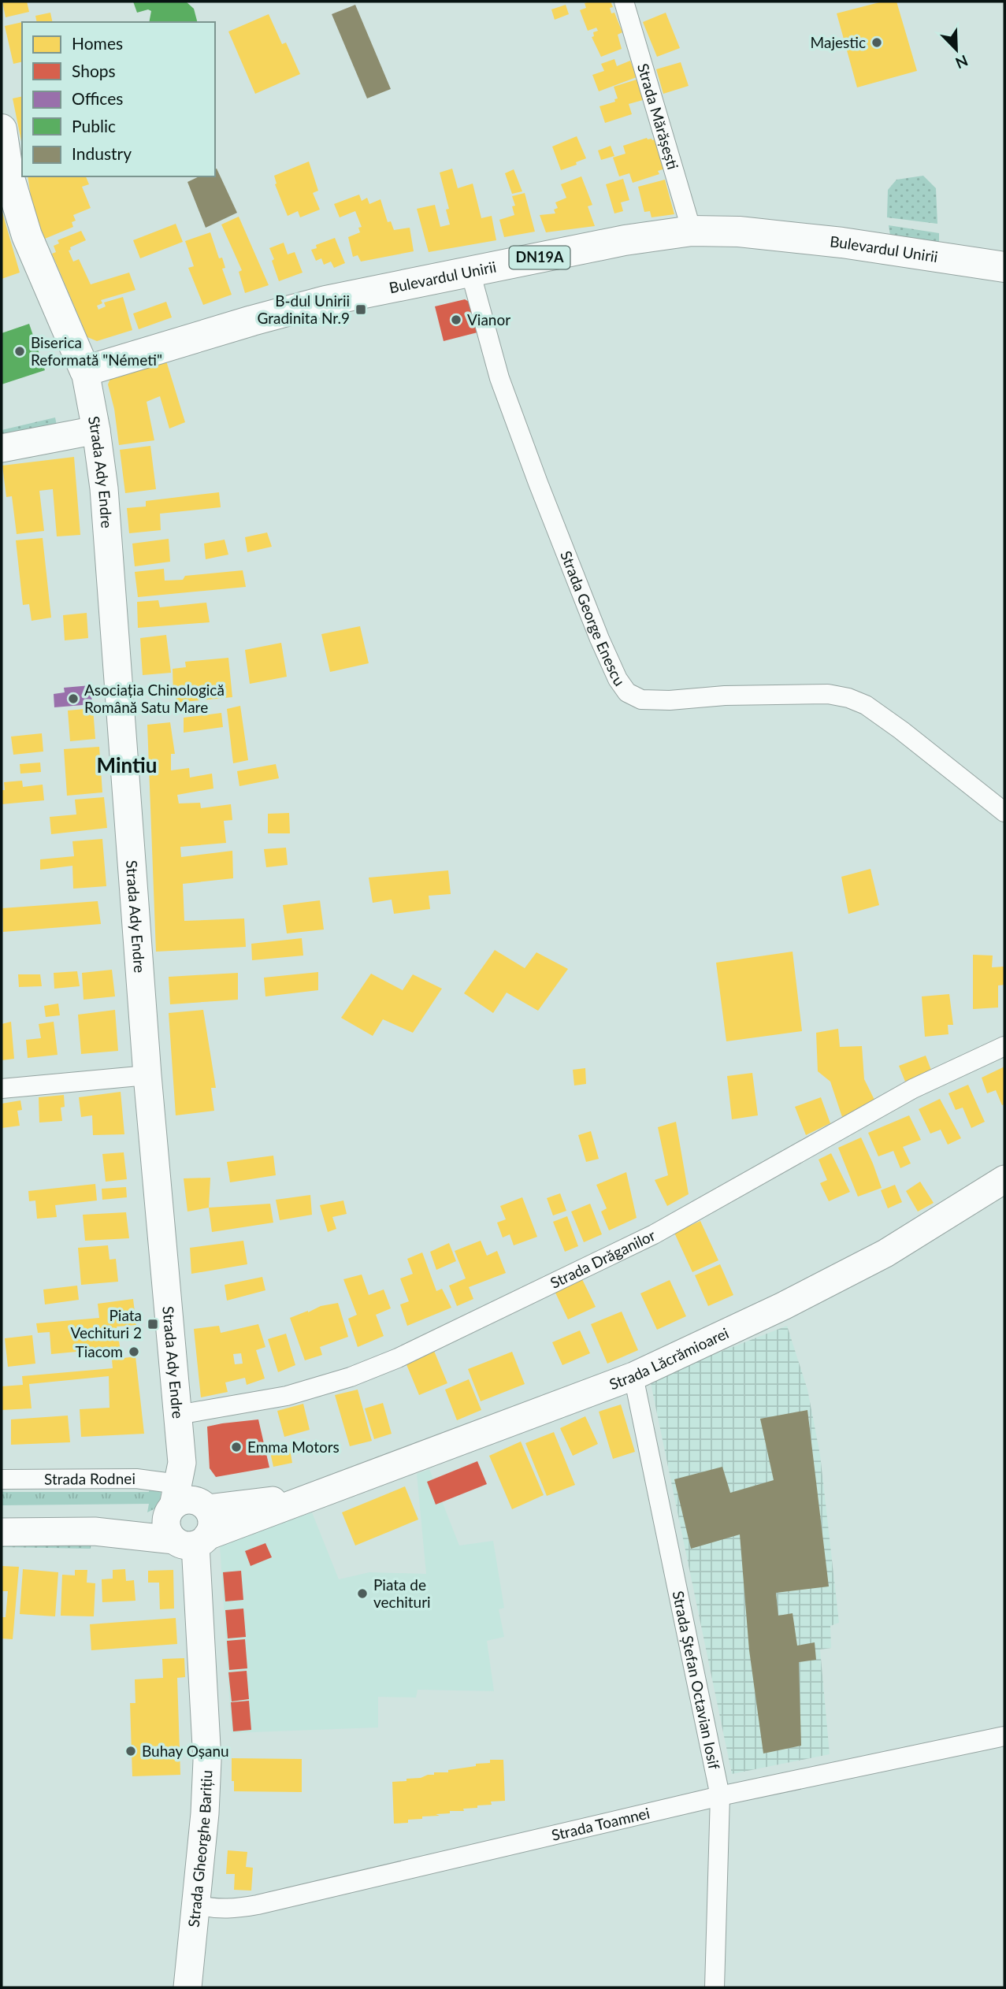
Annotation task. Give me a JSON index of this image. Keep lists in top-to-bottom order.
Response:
{
  "streets": {
    "main road": [
      "Bulevardul Unirii",
      "DN19A",
      "Strada Ady Endre",
      "Strada Lăcrămioarei",
      "Strada Gheorghe Barițiu"
    ],
    "street": [
      "Strada Mărășești",
      "Strada George Enescu",
      "Strada Drăganilor",
      "Strada Rodnei",
      "Strada Ștefan Octavian Iosif",
      "Strada Toamnei"
    ]
  },
  "crossings": [
    ["Strada Mărășești", "Bulevardul Unirii"],
    ["Bulevardul Unirii", "Strada Ady Endre"],
    ["Bulevardul Unirii", "Strada George Enescu"],
    ["Strada Ady Endre", "Strada Drăganilor"],
    ["Strada Ady Endre", "Strada Lăcrămioarei"],
    ["Strada Ady Endre", "Strada Rodnei"],
    ["Strada Lăcrămioarei", "Strada Rodnei"],
    ["Strada Lăcrămioarei", "Strada Ștefan Octavian Iosif"],
    ["Strada Lăcrămioarei", "Strada Gheorghe Barițiu"],
    ["Strada Ștefan Octavian Iosif", "Strada Toamnei"],
    ["Strada Toamnei", "Strada Gheorghe Barițiu"]
  ],
  "districts": ["Mintiu"],
  "places": {
    "other": [
      "Majestic",
      "Vianor",
      "Biserica Reformată \"Németi\"",
      "Asociația Chinologică Română Satu Mare",
      "Tiacom",
      "Emma Motors",
      "Piata de vechituri",
      "Buhay Oșanu"
    ],
    "transit": ["B-dul Unirii Gradinita Nr.9", "Piata Vechituri 2"]
  },
  "legend": [
    "Homes",
    "Shops",
    "Offices",
    "Public",
    "Industry"
  ],
  "north": "bottom right"
}
